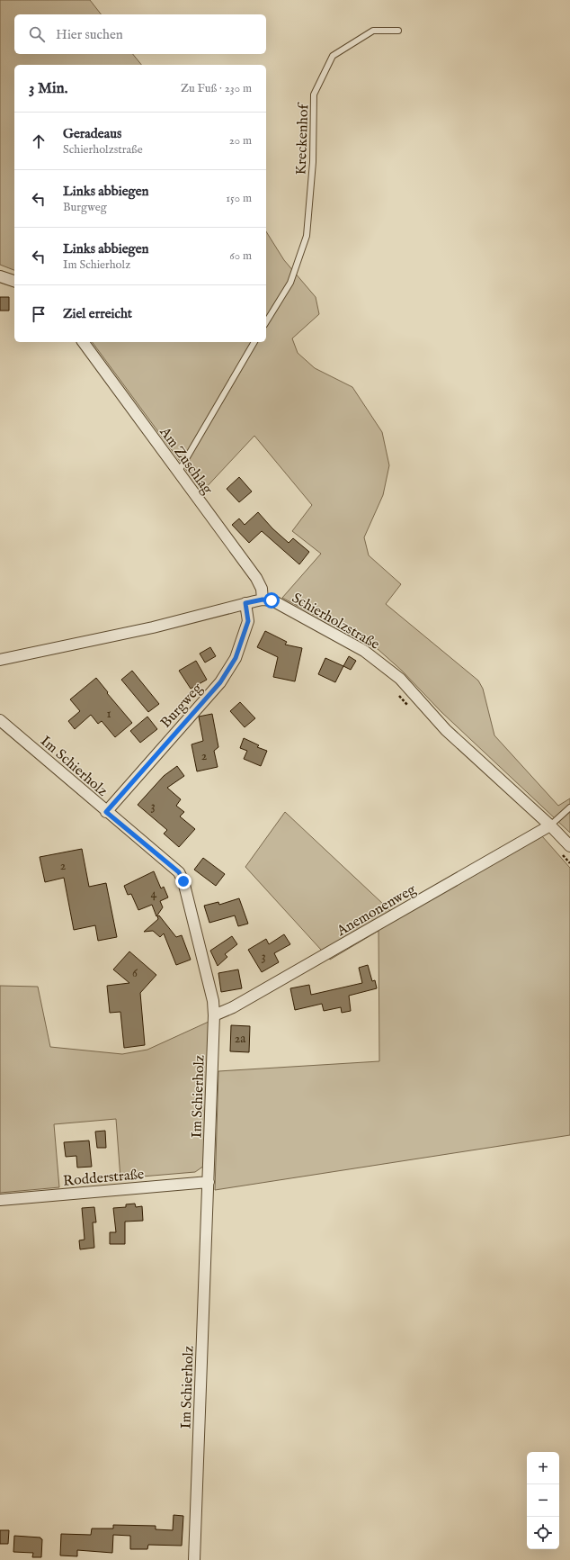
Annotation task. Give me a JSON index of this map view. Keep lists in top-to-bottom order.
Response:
{
  "streets": {
    "street": [
      "Am Zuschlag",
      "Schierholzstraße",
      "Burgweg",
      "Im Schierholz",
      "Anemonenweg",
      "Rodderstraße"
    ],
    "lane": ["Kreckenhof"]
  },
  "crossings": [
    ["Am Zuschlag", "Schierholzstraße"],
    ["Schierholzstraße", "Burgweg"],
    ["Schierholzstraße", "Anemonenweg"],
    ["Burgweg", "Im Schierholz"],
    ["Im Schierholz", "Anemonenweg"],
    ["Im Schierholz", "Rodderstraße"]
  ],
  "house_numbers": [
    "1",
    "2",
    "3",
    "2",
    "4",
    "3",
    "6",
    "2a"
  ],
  "page": {
    "search": "Hier suchen",
    "heading": ["3 Min.", "Zu Fuß · 230 m"],
    "list": [
      ["Geradeaus", "Schierholzstraße", "20 m"],
      ["Links abbiegen", "Burgweg", "150 m"],
      ["Links abbiegen", "Im Schierholz", "60 m"],
      "Ziel erreicht"
    ],
    "map_buttons": ["+", "−"]
  }
}
